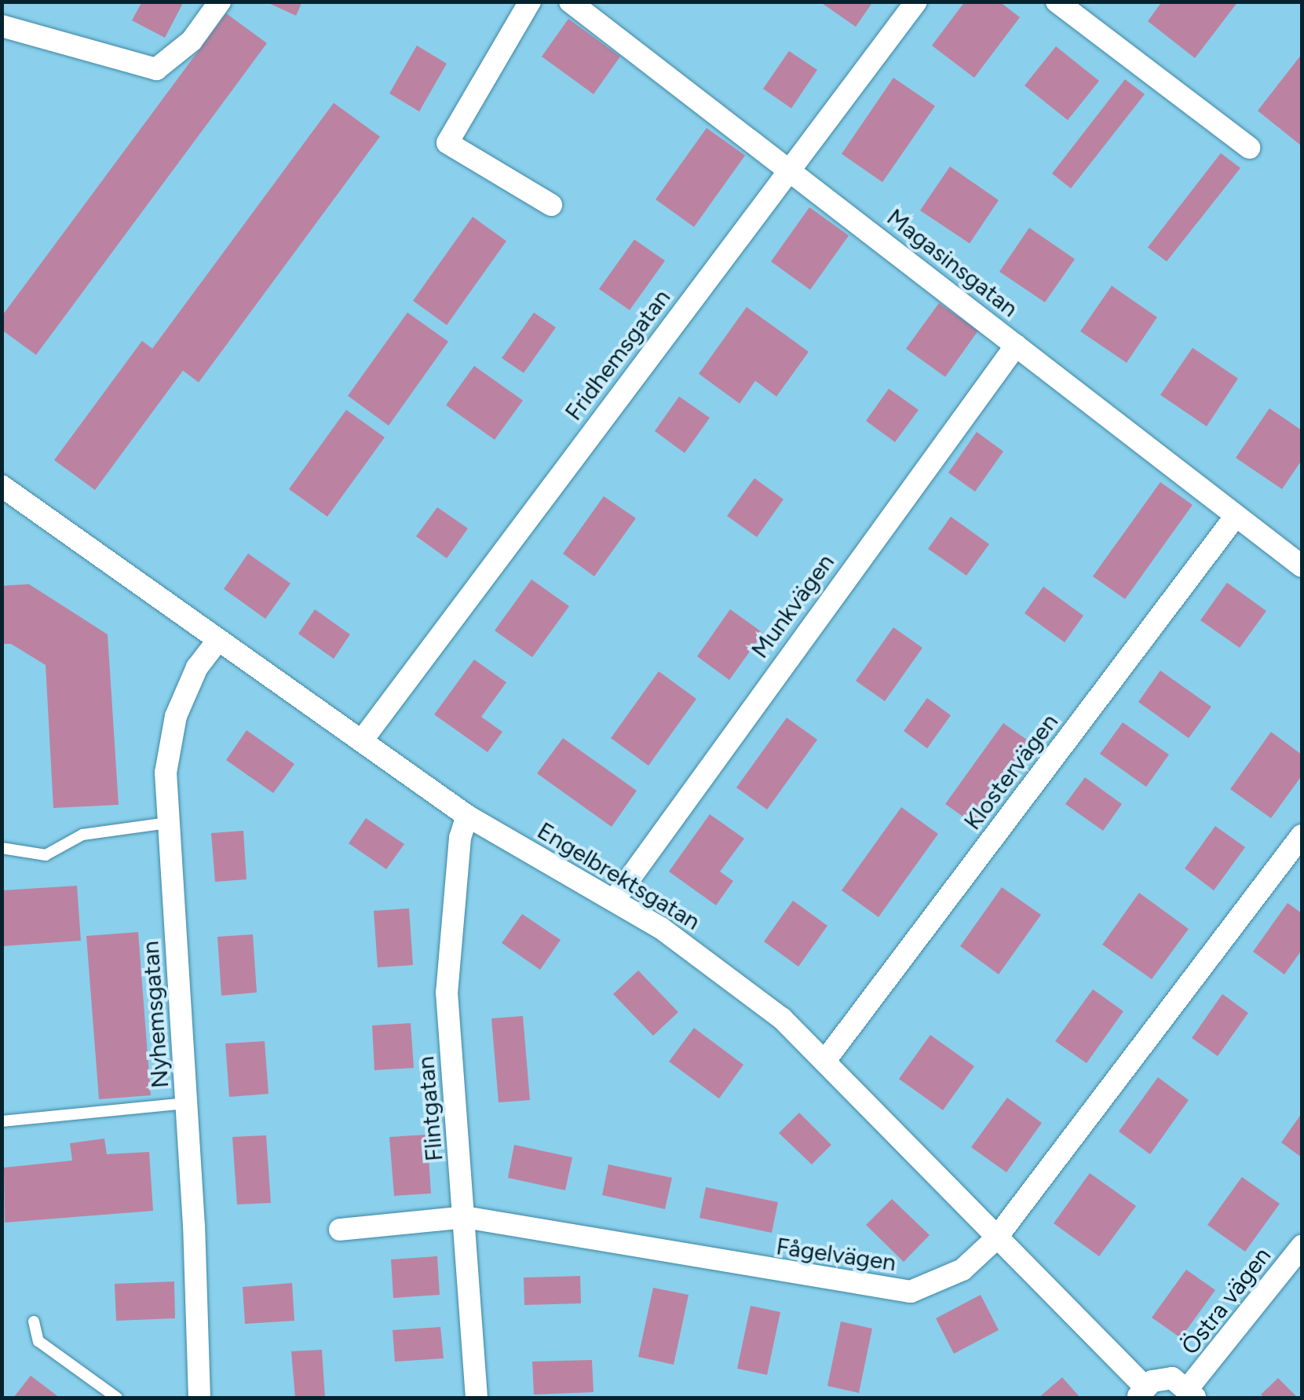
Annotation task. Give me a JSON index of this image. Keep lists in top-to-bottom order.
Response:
{
  "streets": {
    "street": [
      "Magasinsgatan",
      "Fridhemsgatan",
      "Munkvägen",
      "Klostervägen",
      "Engelbrektsgatan",
      "Nyhemsgatan",
      "Flintgatan",
      "Fågelvägen",
      "Östra vägen"
    ]
  },
  "crossings": [
    ["Magasinsgatan", "Fridhemsgatan"],
    ["Magasinsgatan", "Munkvägen"],
    ["Magasinsgatan", "Klostervägen"],
    ["Fridhemsgatan", "Engelbrektsgatan"],
    ["Munkvägen", "Engelbrektsgatan"],
    ["Klostervägen", "Engelbrektsgatan"],
    ["Engelbrektsgatan", "Nyhemsgatan"],
    ["Engelbrektsgatan", "Flintgatan"],
    ["Engelbrektsgatan", "Fågelvägen"],
    ["Engelbrektsgatan", "Östra vägen"],
    ["Flintgatan", "Fågelvägen"]
  ]
}
